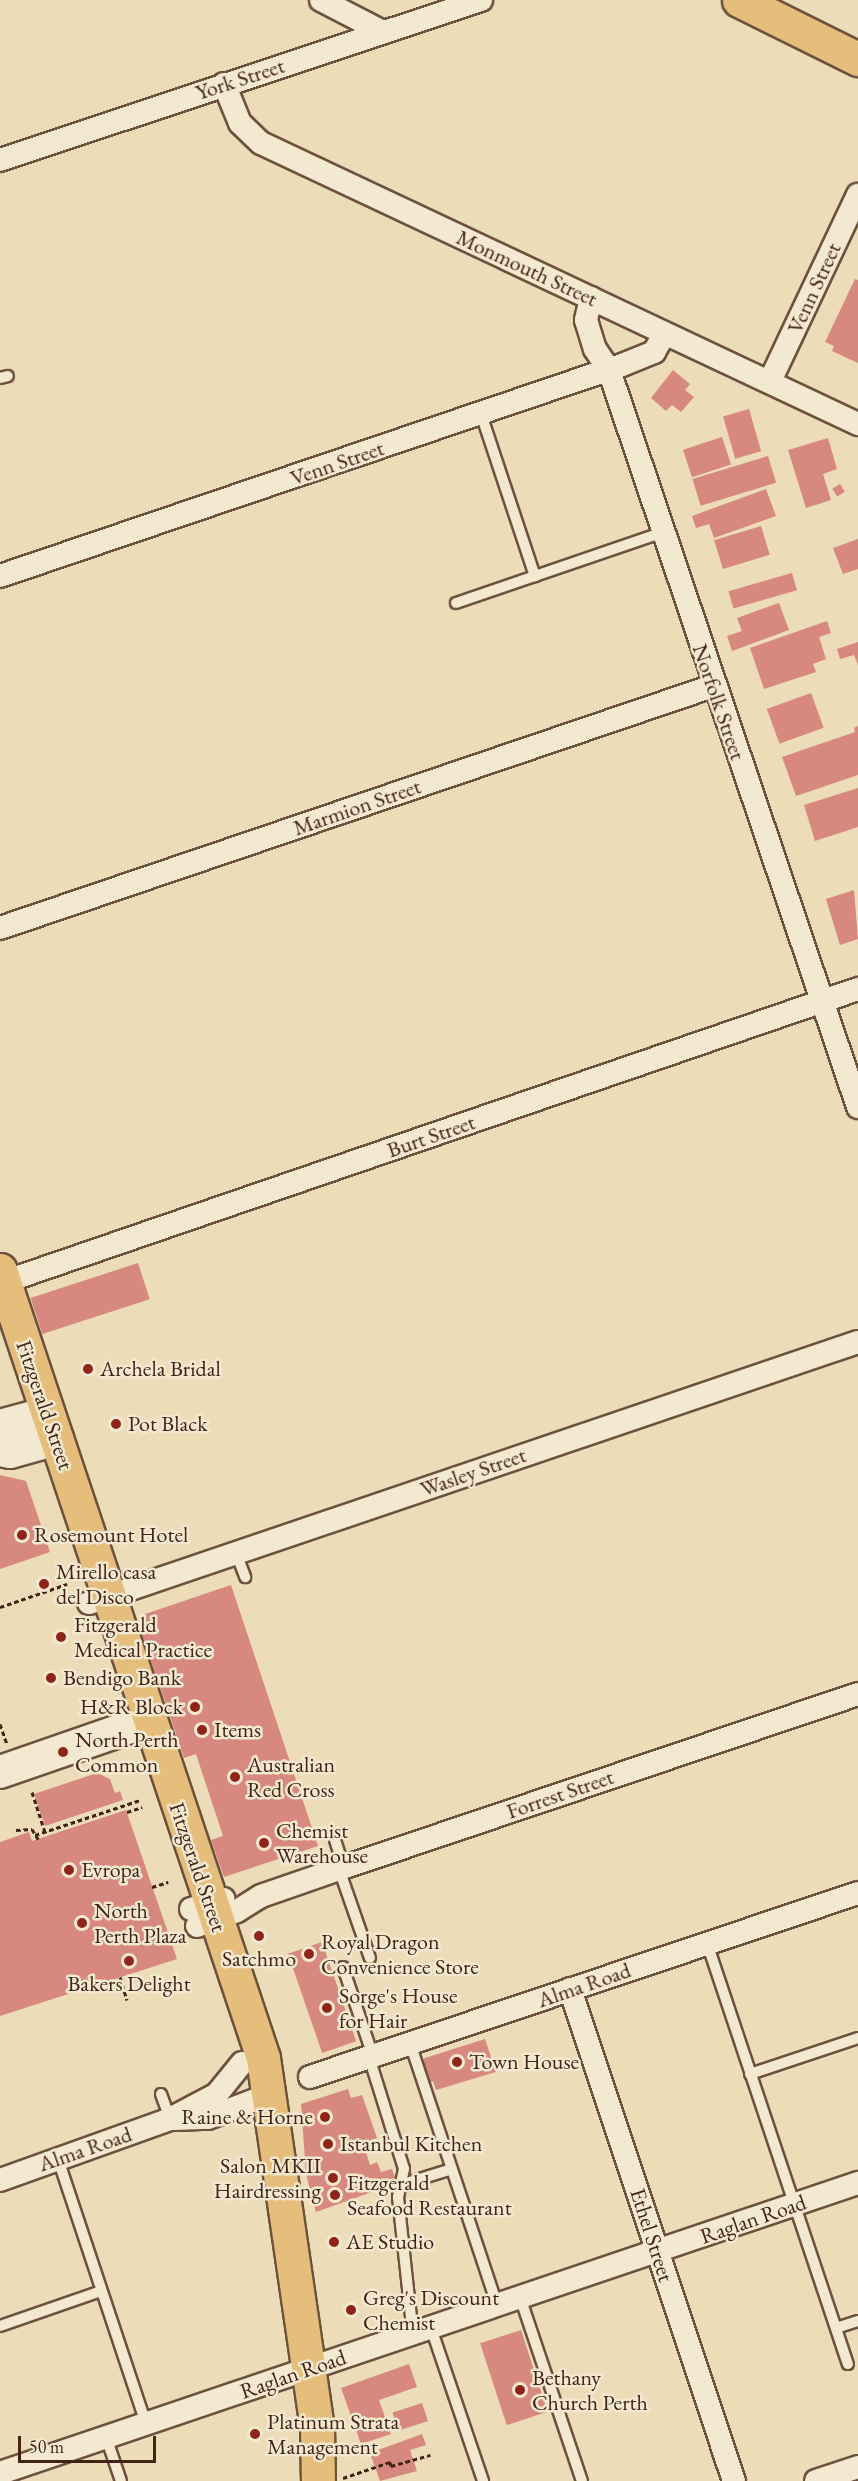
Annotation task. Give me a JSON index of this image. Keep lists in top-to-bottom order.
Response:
{
  "streets": {
    "main road": ["Fitzgerald Street"],
    "street": [
      "York Street",
      "Monmouth Street",
      "Venn Street",
      "Norfolk Street",
      "Marmion Street",
      "Burt Street",
      "Wasley Street",
      "Forrest Street",
      "Alma Road",
      "Raglan Road",
      "Ethel Street"
    ]
  },
  "crossings": [
    ["York Street", "Monmouth Street"],
    ["Monmouth Street", "Venn Street"],
    ["Monmouth Street", "Norfolk Street"],
    ["Venn Street", "Norfolk Street"],
    ["Norfolk Street", "Marmion Street"],
    ["Norfolk Street", "Burt Street"],
    ["Burt Street", "Fitzgerald Street"],
    ["Fitzgerald Street", "Wasley Street"],
    ["Fitzgerald Street", "Forrest Street"],
    ["Fitzgerald Street", "Alma Road"],
    ["Fitzgerald Street", "Raglan Road"],
    ["Alma Road", "Ethel Street"],
    ["Raglan Road", "Ethel Street"]
  ],
  "places": [
    "Archela Bridal",
    "Pot Black",
    "Rosemount Hotel",
    "Mirello casa del Disco",
    "Fitzgerald Medical Practice",
    "Bendigo Bank",
    "H&R Block",
    "Items",
    "North Perth Common",
    "Australian Red Cross",
    "Chemist Warehouse",
    "Evropa",
    "North Perth Plaza",
    "Satchmo",
    "Royal Dragon Convenience Store",
    "Bakers Delight",
    "Sorge's House for Hair",
    "Town House",
    "Raine & Horne",
    "Istanbul Kitchen",
    "Salon MKII Hairdressing",
    "Fitzgerald Seafood Restaurant",
    "AE Studio",
    "Greg's Discount Chemist",
    "Bethany Church Perth",
    "Platinum Strata Management"
  ],
  "scale_bar": "50 m"
}
